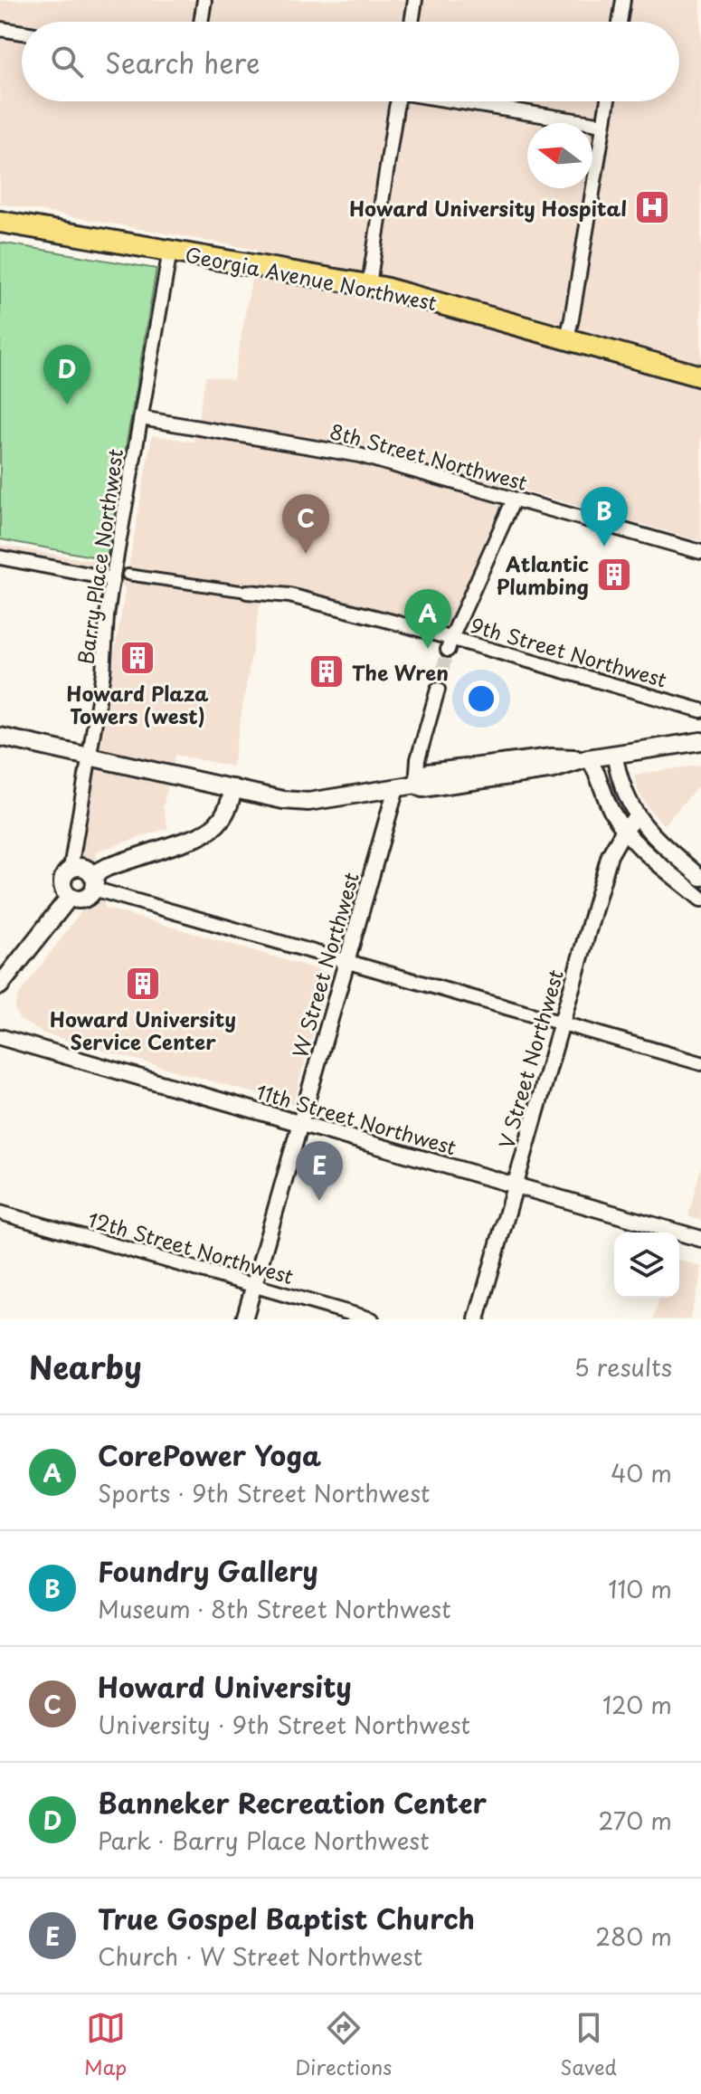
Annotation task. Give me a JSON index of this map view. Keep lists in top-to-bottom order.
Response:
{
  "streets": {
    "highway": ["Georgia Avenue Northwest"],
    "street": [
      "8th Street Northwest",
      "Barry Place Northwest",
      "9th Street Northwest",
      "W Street Northwest",
      "V Street Northwest",
      "11th Street Northwest",
      "12th Street Northwest"
    ]
  },
  "crossings": [
    ["Georgia Avenue Northwest", "Barry Place Northwest"],
    ["8th Street Northwest", "Barry Place Northwest"],
    ["W Street Northwest", "11th Street Northwest"],
    ["W Street Northwest", "12th Street Northwest"],
    ["V Street Northwest", "11th Street Northwest"]
  ],
  "places": {
    "hospital": ["Howard University Hospital"],
    "building": [
      "Atlantic Plumbing",
      "Howard Plaza Towers (west)",
      "The Wren",
      "Howard University Service Center"
    ]
  },
  "north": "left",
  "page": {
    "search": "Search here",
    "pins": [
      "D",
      "B",
      "C",
      "A",
      "E"
    ],
    "heading": ["Nearby", "5 results"],
    "list": [
      {
        "mark": "A",
        "name": "CorePower Yoga",
        "note": "Sports · 9th Street Northwest",
        "value": "40 m"
      },
      {
        "mark": "B",
        "name": "Foundry Gallery",
        "note": "Museum · 8th Street Northwest",
        "value": "110 m"
      },
      {
        "mark": "C",
        "name": "Howard University",
        "note": "University · 9th Street Northwest",
        "value": "120 m"
      },
      {
        "mark": "D",
        "name": "Banneker Recreation Center",
        "note": "Park · Barry Place Northwest",
        "value": "270 m"
      },
      {
        "mark": "E",
        "name": "True Gospel Baptist Church",
        "note": "Church · W Street Northwest",
        "value": "280 m"
      }
    ],
    "nav": ["Map", "Directions", "Saved"]
  }
}
